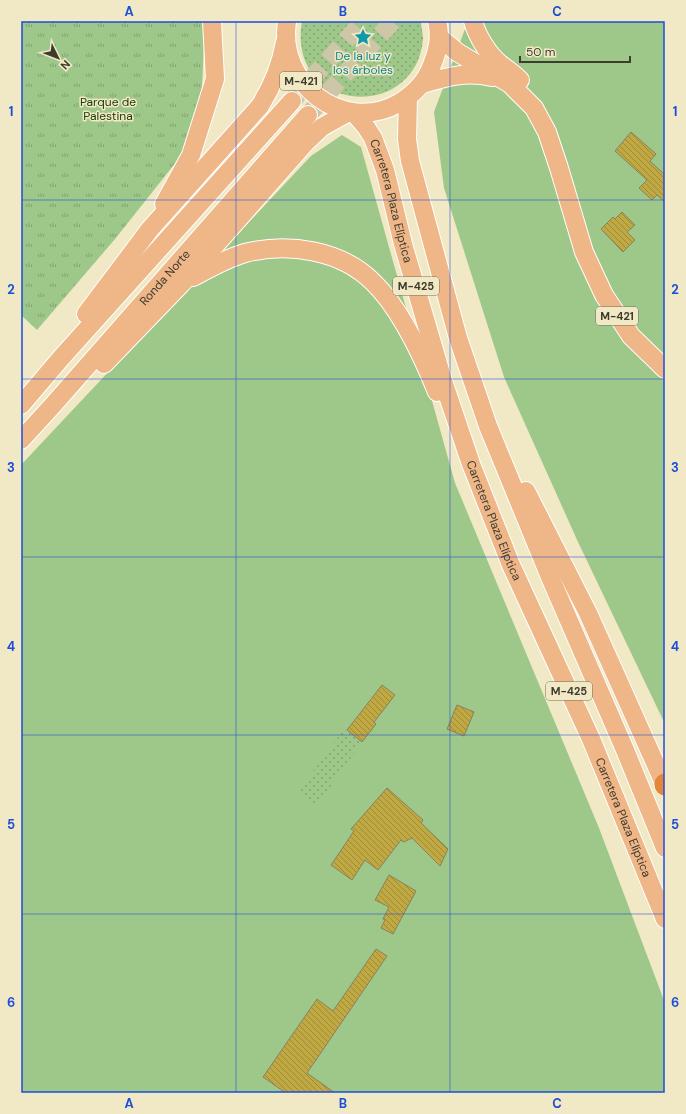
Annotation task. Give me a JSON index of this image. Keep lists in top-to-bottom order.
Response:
{
  "streets": {
    "main road": [
      "M-421",
      "Carretera Plaza Elíptica",
      "Ronda Norte",
      "M-425"
    ]
  },
  "crossings": [
    ["M-421", "Carretera Plaza Elíptica"],
    ["M-421", "M-425"]
  ],
  "parks": ["Parque de Palestina"],
  "places": {
    "place": ["De la luz y los árboles"]
  },
  "scale_bar": "50 m",
  "north": "bottom right",
  "grid": {
    "columns": ["A", "B", "C"],
    "rows": [
      "1",
      "2",
      "3",
      "4",
      "5",
      "6"
    ]
  }
}
